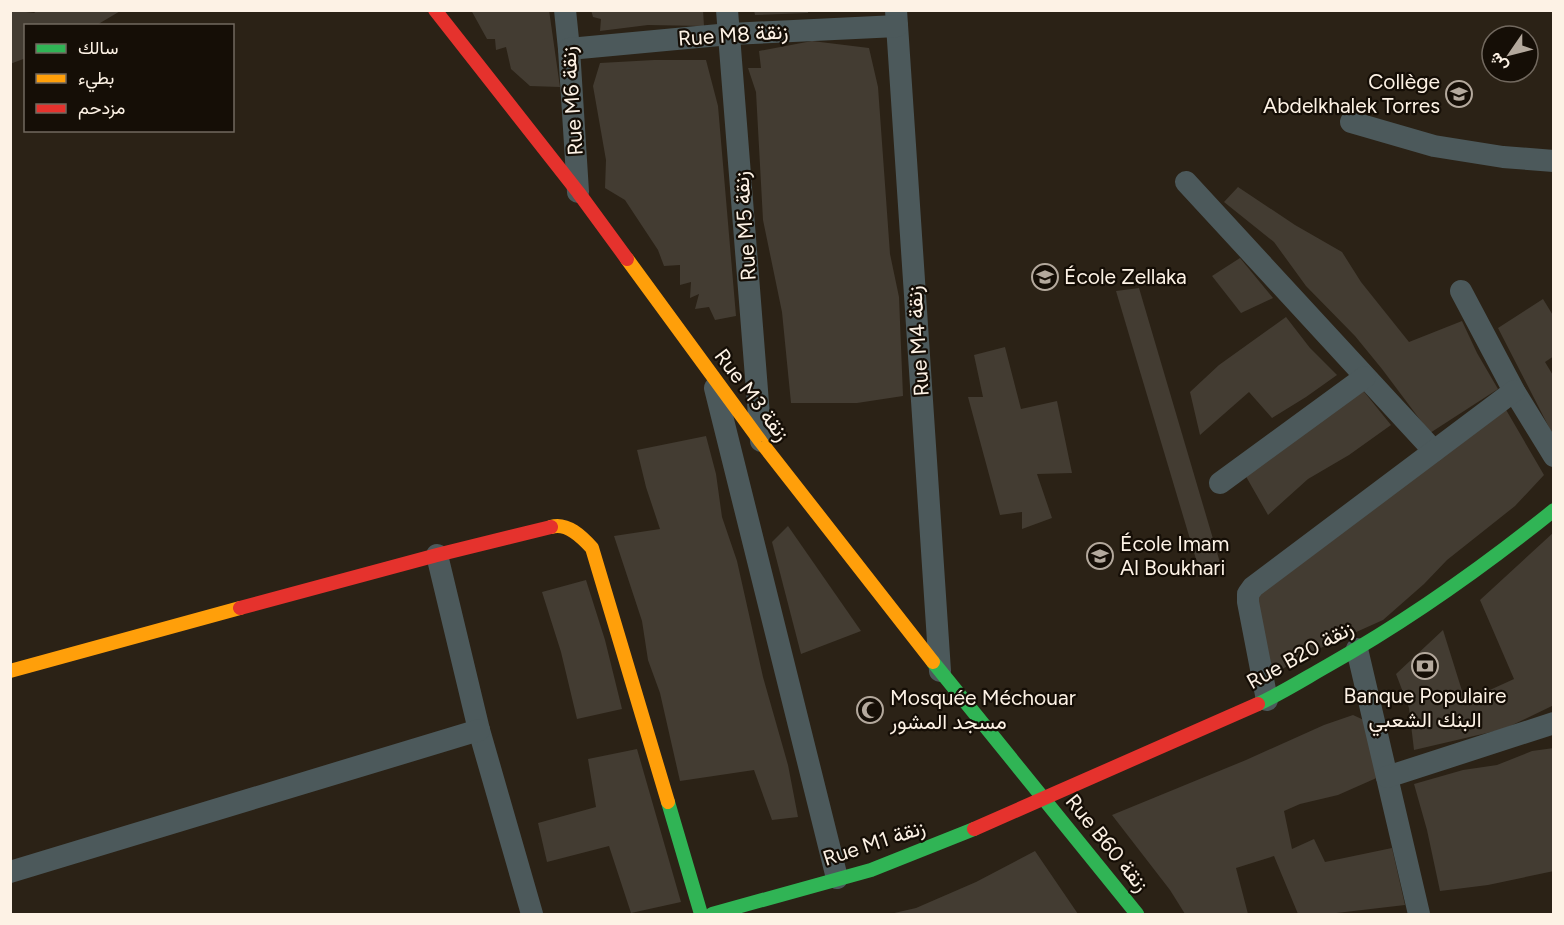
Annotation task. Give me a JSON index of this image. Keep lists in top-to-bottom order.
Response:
{
  "streets": {
    "street": [
      "Rue M8 زنقة",
      "Rue M6 زنقة",
      "Rue M5 زنقة",
      "Rue M4 زنقة",
      "Rue M3 زنقة",
      "Rue B20 زنقة",
      "Rue M1 زنقة",
      "Rue B60 زنقة"
    ]
  },
  "crossings": [
    ["Rue M8 زنقة", "Rue M6 زنقة"],
    ["Rue M8 زنقة", "Rue M5 زنقة"],
    ["Rue M8 زنقة", "Rue M4 زنقة"],
    ["Rue M6 زنقة", "Rue M3 زنقة"],
    ["Rue M5 زنقة", "Rue M3 زنقة"],
    ["Rue M4 زنقة", "Rue M3 زنقة"],
    ["Rue M3 زنقة", "Rue B20 زنقة"],
    ["Rue M3 زنقة", "Rue M1 زنقة"],
    ["Rue M3 زنقة", "Rue B60 زنقة"],
    ["Rue B20 زنقة", "Rue M1 زنقة"],
    ["Rue B20 زنقة", "Rue B60 زنقة"],
    ["Rue M1 زنقة", "Rue B60 زنقة"]
  ],
  "places": {
    "school or university": ["Collège Abdelkhalek Torres", "École Zellaka", "École Imam Al Boukhari"],
    "bank": ["Banque Populaire البنك الشعبي"],
    "mosque": ["Mosquée Méchouar مسجد المشور"]
  },
  "legend": ["سالك", "بطيء", "مزدحم"],
  "north": "bottom left"
}
